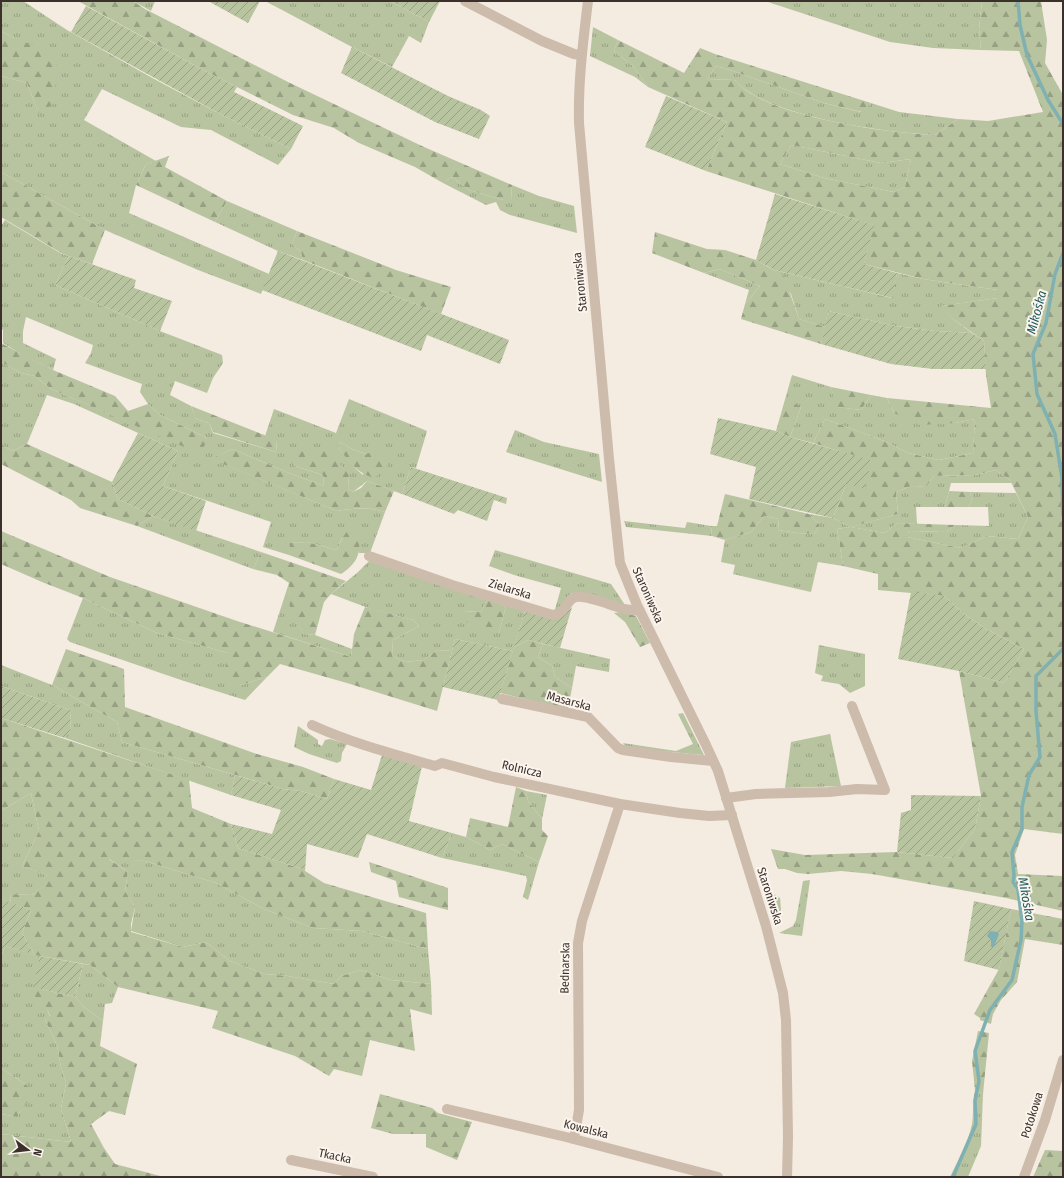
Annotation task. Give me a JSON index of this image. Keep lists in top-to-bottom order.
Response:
{
  "streets": {
    "street": [
      "Staroniwska",
      "Zielarska",
      "Masarska",
      "Rolnicza",
      "Bednarska",
      "Potokowa",
      "Kowalska",
      "Tkacka"
    ]
  },
  "crossings": [
    ["Staroniwska", "Zielarska"],
    ["Staroniwska", "Masarska"],
    ["Staroniwska", "Rolnicza"],
    ["Rolnicza", "Bednarska"],
    ["Bednarska", "Kowalska"]
  ],
  "water": ["Mikośka"],
  "north": "right"
}
